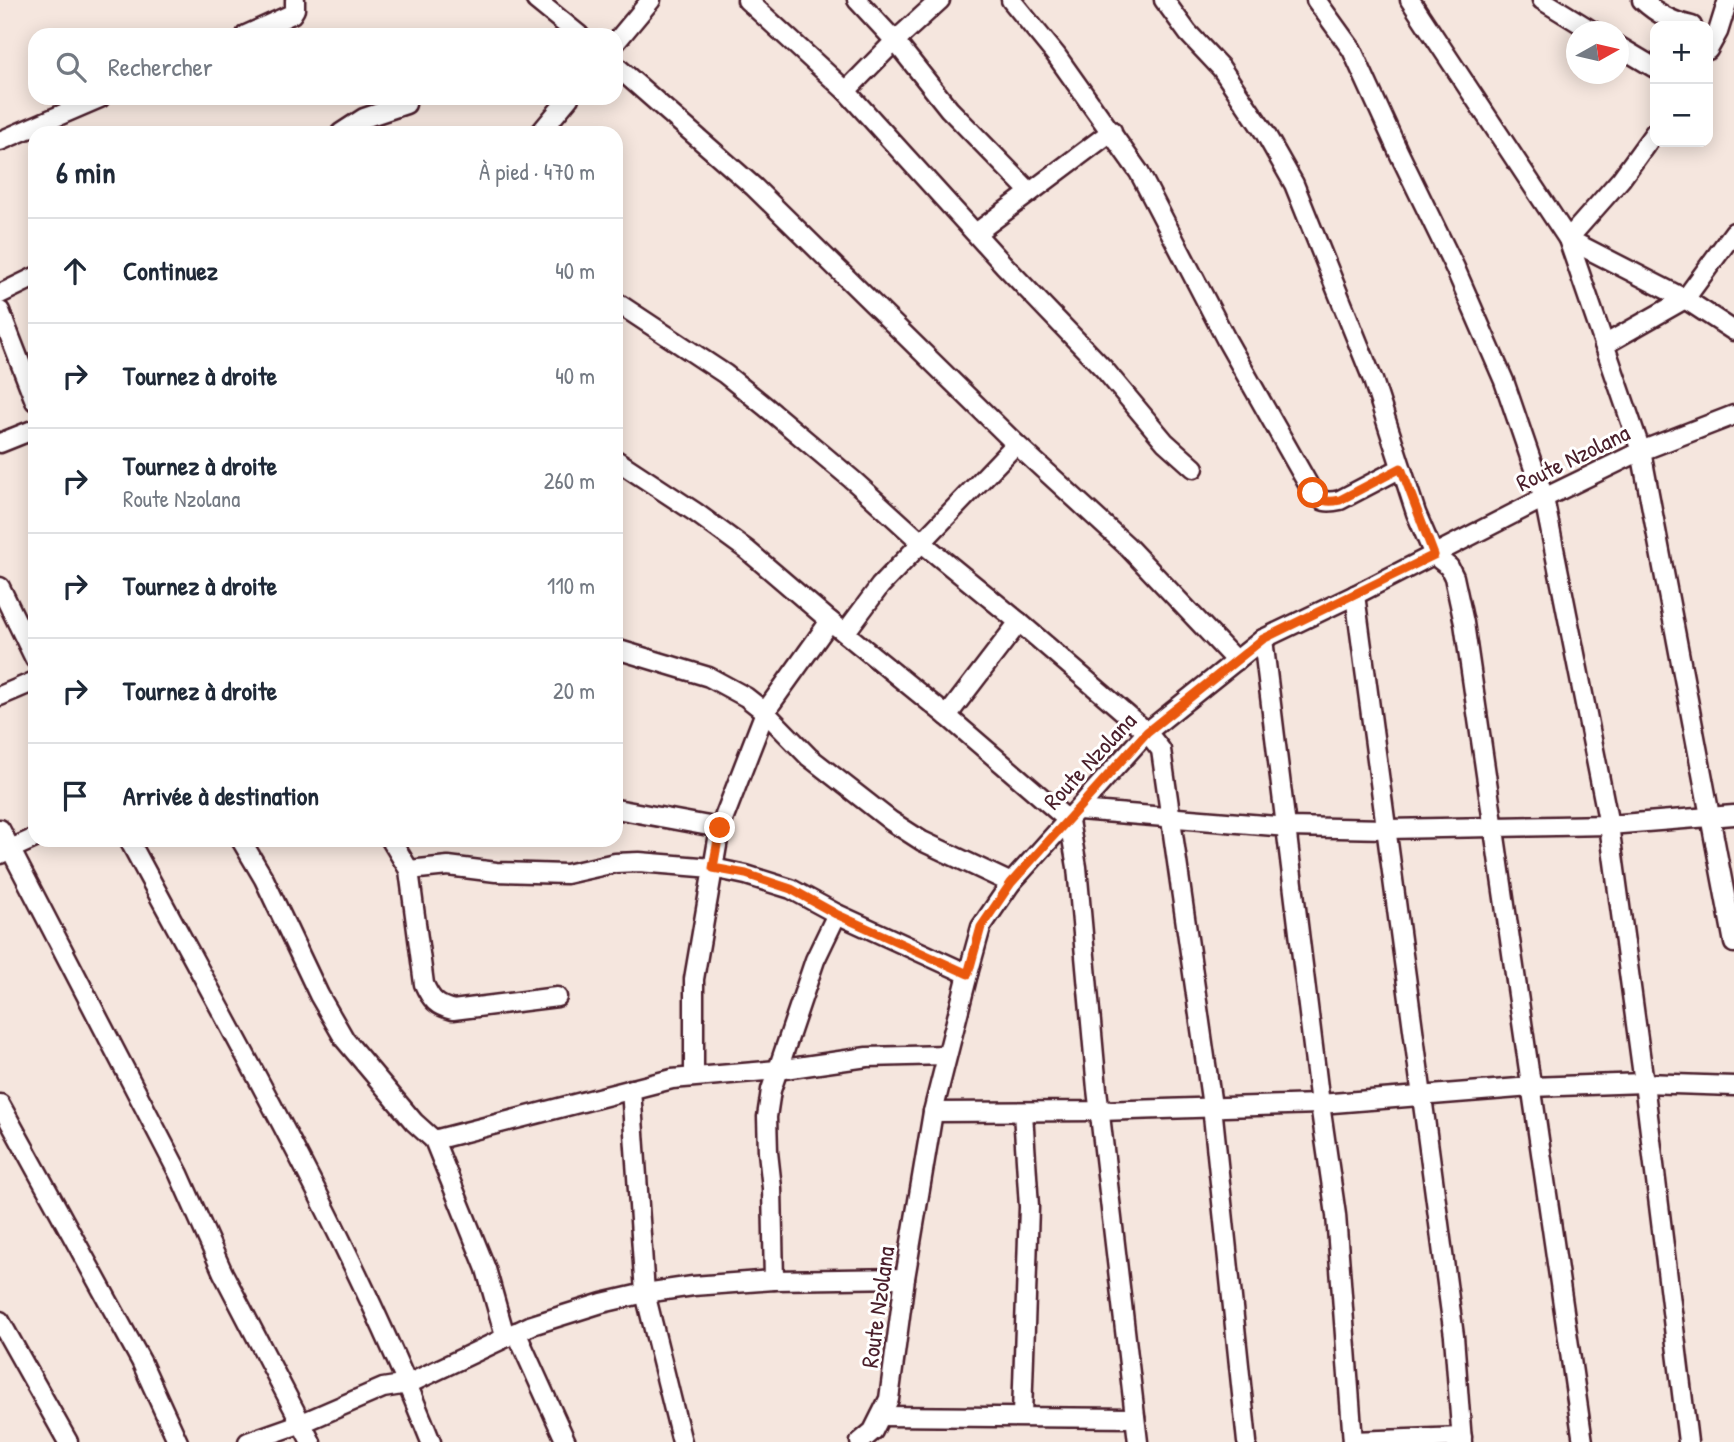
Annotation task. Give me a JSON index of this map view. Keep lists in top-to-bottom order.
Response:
{
  "streets": {
    "street": ["Route Nzolana"]
  },
  "north": "right",
  "page": {
    "map_buttons": ["+", "−"],
    "search": "Rechercher",
    "heading": ["6 min", "À pied · 470 m"],
    "list": [
      ["Continuez", "40 m"],
      ["Tournez à droite", "40 m"],
      ["Tournez à droite", "Route Nzolana", "260 m"],
      ["Tournez à droite", "110 m"],
      ["Tournez à droite", "20 m"],
      "Arrivée à destination"
    ]
  }
}
